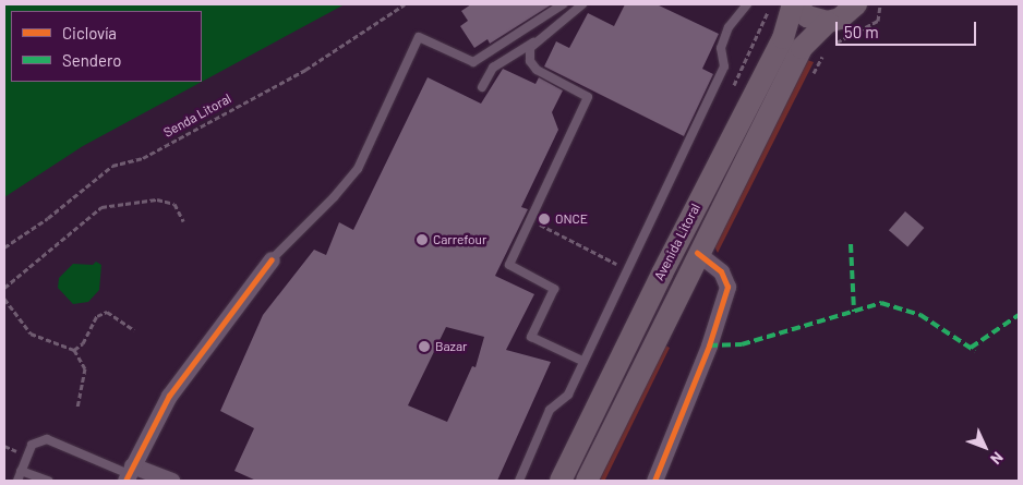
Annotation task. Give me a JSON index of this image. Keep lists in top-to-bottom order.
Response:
{
  "streets": {
    "main road": ["Avenida Litoral"],
    "path": ["Senda Litoral"]
  },
  "places": ["ONCE", "Carrefour", "Bazar"],
  "legend": ["Ciclovía", "Sendero"],
  "scale_bar": "50 m",
  "north": "bottom right"
}
